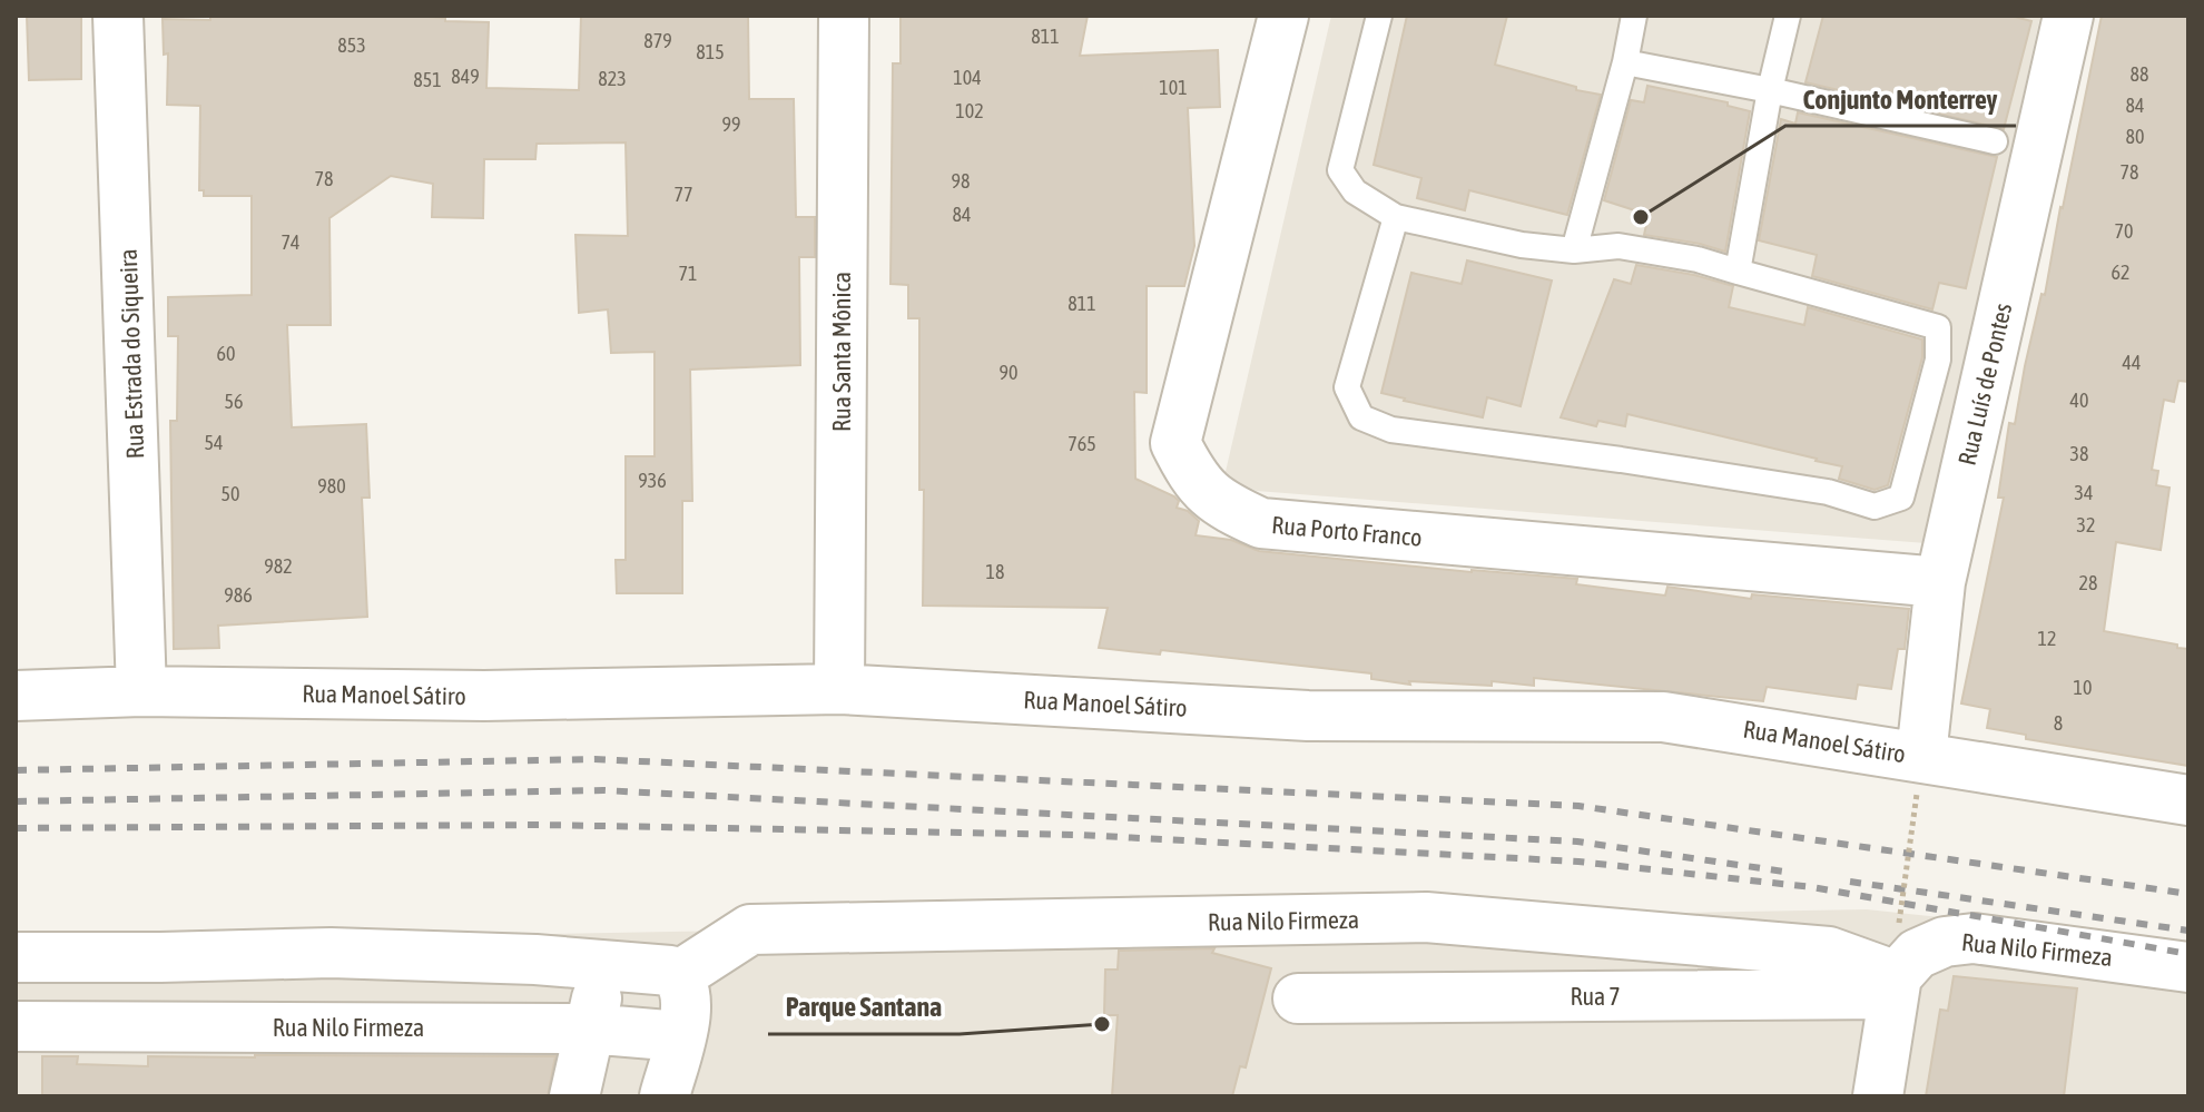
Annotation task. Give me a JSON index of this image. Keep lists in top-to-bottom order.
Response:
{
  "streets": {
    "street": [
      "Rua Santa Mônica",
      "Rua Estrada do Siqueira",
      "Rua Luís de Pontes",
      "Rua Porto Franco",
      "Rua Manoel Sátiro",
      "Rua Nilo Firmeza",
      "Rua 7"
    ]
  },
  "crossings": [
    ["Rua Santa Mônica", "Rua Manoel Sátiro"],
    ["Rua Estrada do Siqueira", "Rua Manoel Sátiro"],
    ["Rua Luís de Pontes", "Rua Porto Franco"],
    ["Rua Luís de Pontes", "Rua Manoel Sátiro"],
    ["Rua Nilo Firmeza", "Rua 7"]
  ],
  "places": ["Conjunto Monterrey", "Parque Santana"],
  "house_numbers": [
    "811",
    "879",
    "853",
    "815",
    "88",
    "849",
    "104",
    "823",
    "851",
    "101",
    "84",
    "102",
    "99",
    "80",
    "78",
    "78",
    "98",
    "77",
    "84",
    "70",
    "74",
    "62",
    "71",
    "811",
    "60",
    "44",
    "90",
    "40",
    "56",
    "54",
    "765",
    "38",
    "936",
    "980",
    "34",
    "50",
    "32",
    "982",
    "18",
    "28",
    "986",
    "12",
    "10",
    "8"
  ]
}
